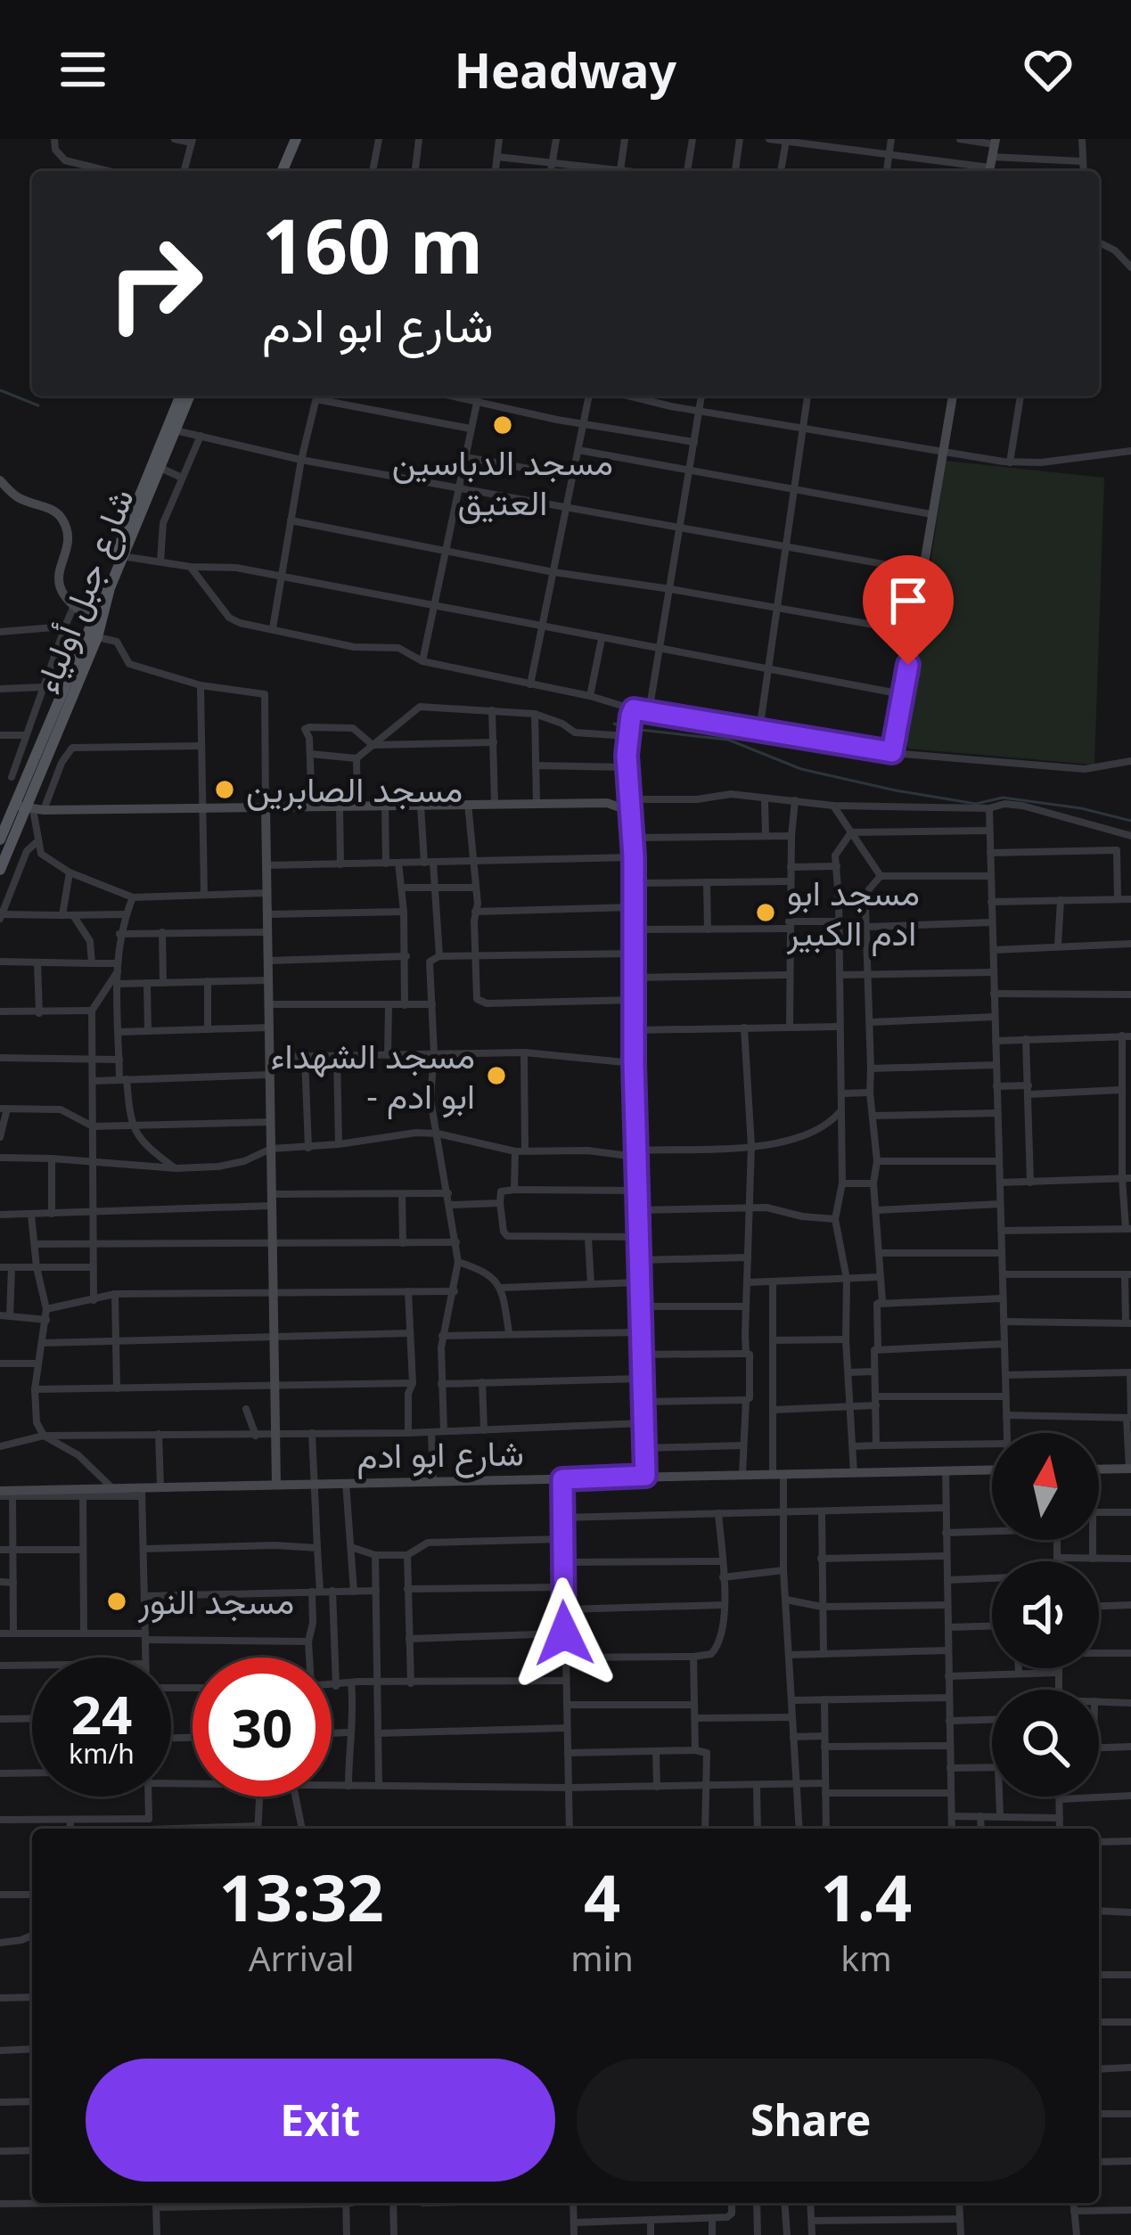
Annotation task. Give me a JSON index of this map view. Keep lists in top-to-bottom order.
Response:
{
  "streets": {
    "main road": ["شارع جبل أولياء"],
    "street": ["شارع ابو ادم"]
  },
  "places": [
    "مسجد الدباسين العتيق",
    "مسجد الصابرين",
    "مسجد ابو ادم الكبير",
    "مسجد الشهداء - ابو ادم",
    "مسجد النور"
  ],
  "north": "top",
  "page": {
    "header": "Headway",
    "turn": ["160 m", "شارع ابو ادم"],
    "speed": "24 km/h",
    "limit": "30",
    "eta": [
      "13:32",
      "Arrival",
      "4",
      "min",
      "1.4",
      "km"
    ],
    "buttons": ["Exit", "Share"]
  }
}
